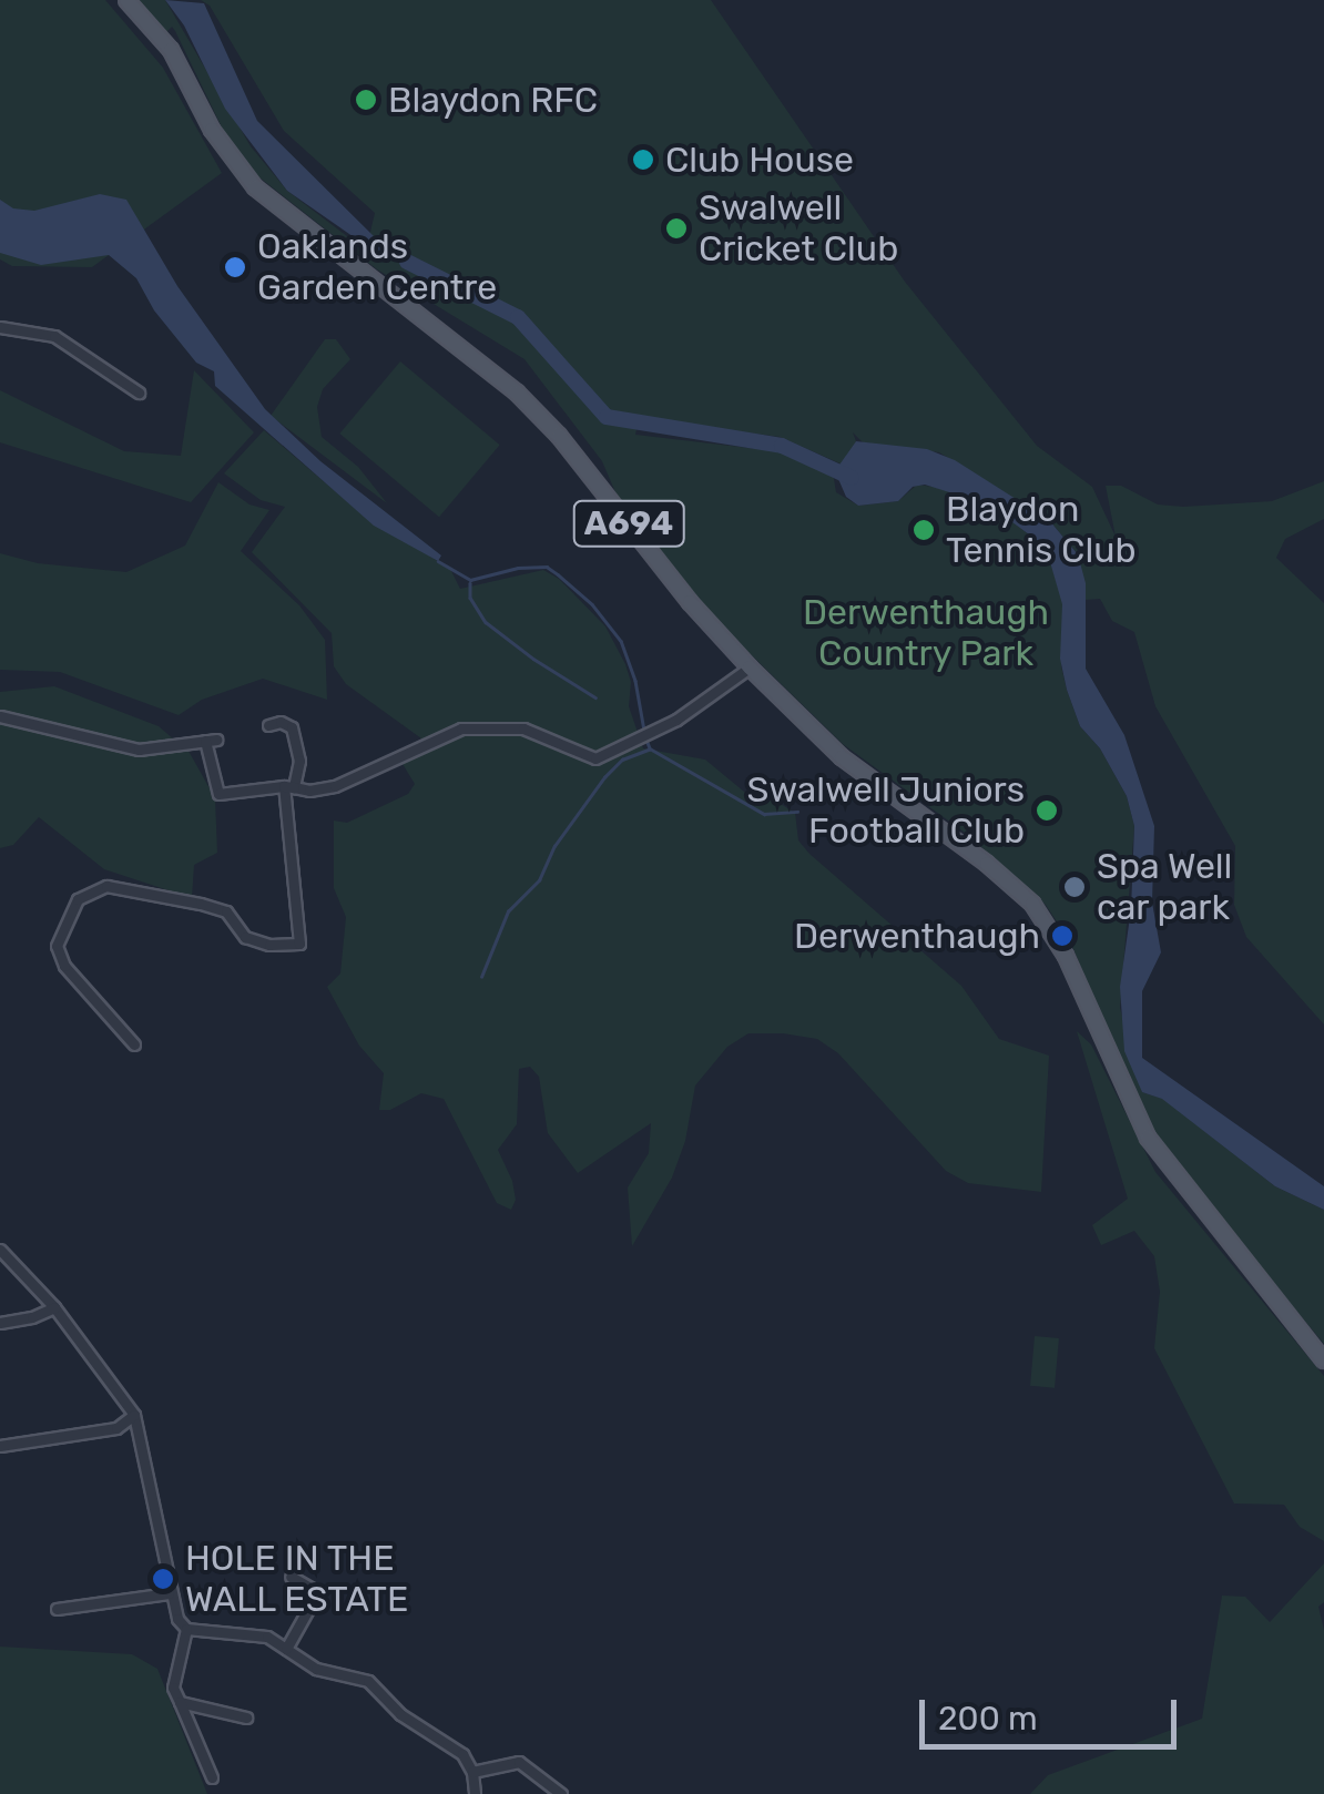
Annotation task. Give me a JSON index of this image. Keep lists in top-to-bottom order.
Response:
{
  "streets": {
    "main road": ["A694"]
  },
  "parks": ["Derwenthaugh Country Park"],
  "places": [
    "Blaydon RFC",
    "Club House",
    "Swalwell Cricket Club",
    "Oaklands Garden Centre",
    "Blaydon Tennis Club",
    "Swalwell Juniors Football Club",
    "Spa Well car park",
    "Derwenthaugh",
    "HOLE IN THE WALL ESTATE"
  ],
  "scale_bar": "200 m"
}
